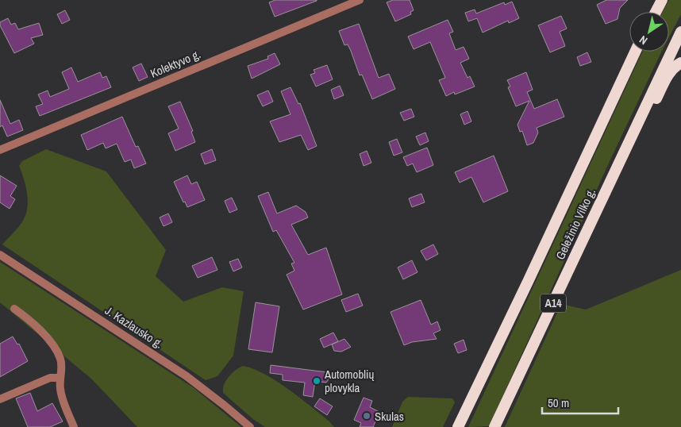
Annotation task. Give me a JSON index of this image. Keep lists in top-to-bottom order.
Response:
{
  "streets": {
    "highway": ["Geležinio Vilko g.", "A14"],
    "street": ["Kolektyvo g.", "J. Kazlausko g."]
  },
  "places": ["Automoblių plovykla", "Skulas"],
  "scale_bar": "50 m",
  "north": "bottom left"
}
